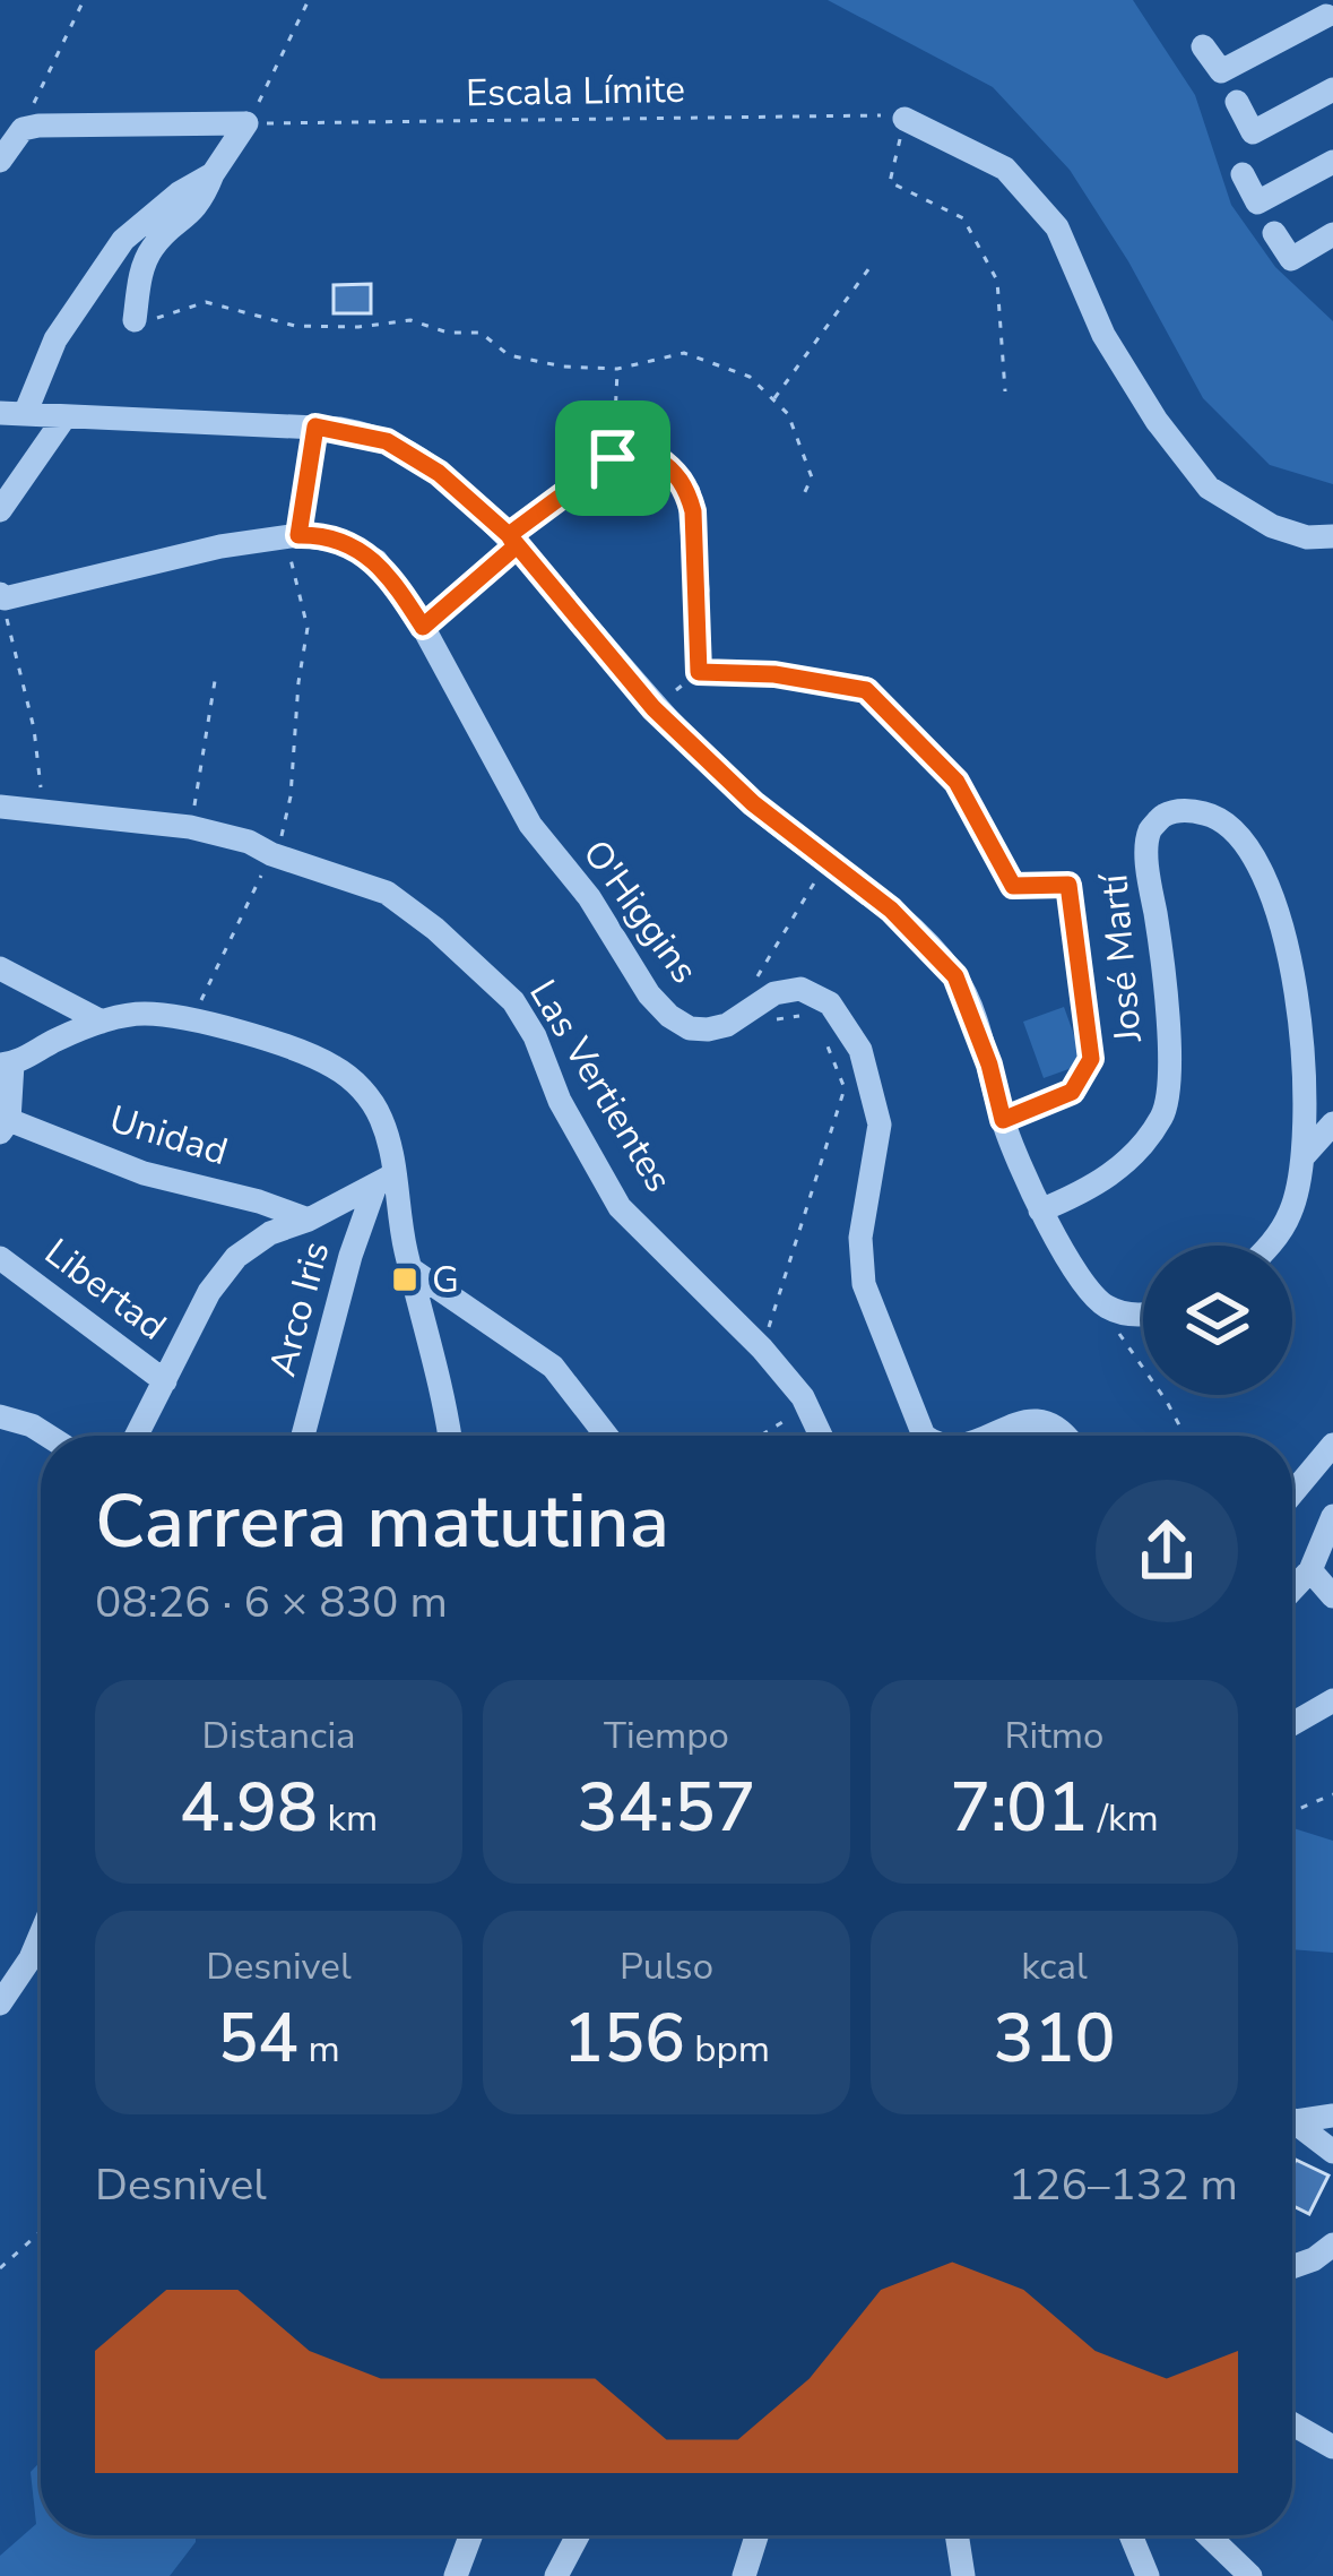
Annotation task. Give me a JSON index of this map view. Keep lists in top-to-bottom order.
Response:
{
  "streets": {
    "street": [
      "O'Higgins",
      "José Martí",
      "Las Vertientes",
      "Unidad",
      "Libertad",
      "Arco Iris"
    ],
    "path": ["Escala Límite"]
  },
  "places": {
    "transit": ["G"]
  },
  "page": {
    "heading": ["Carrera matutina", "08:26 · 6 × 830 m"],
    "stats": [
      ["Distancia", "4.98 km"],
      ["Tiempo", "34:57"],
      ["Ritmo", "7:01 /km"],
      ["Desnivel", "54 m"],
      ["Pulso", "156 bpm"],
      ["kcal", "310"]
    ],
    "chart": ["Desnivel", "126–132 m"]
  }
}
